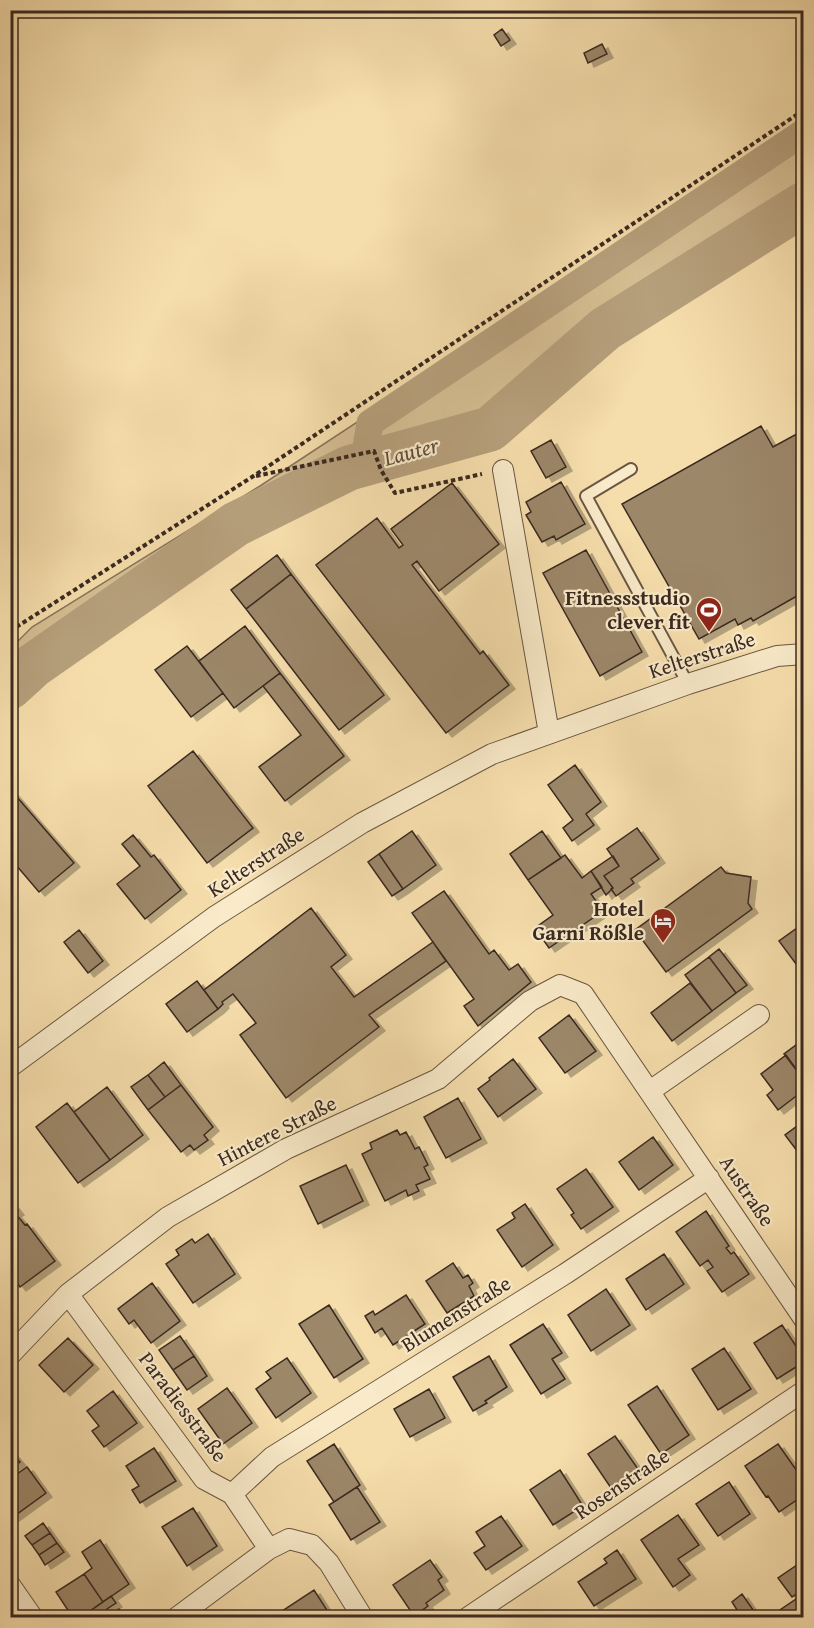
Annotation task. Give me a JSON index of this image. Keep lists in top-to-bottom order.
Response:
{
  "streets": {
    "street": [
      "Kelterstraße",
      "Hintere Straße",
      "Austraße",
      "Blumenstraße",
      "Paradiesstraße",
      "Rosenstraße"
    ]
  },
  "crossings": [
    ["Hintere Straße", "Austraße"],
    ["Hintere Straße", "Paradiesstraße"],
    ["Austraße", "Blumenstraße"],
    ["Blumenstraße", "Paradiesstraße"]
  ],
  "water": ["Lauter"],
  "places": {
    "sports": ["Fitnessstudio clever fit"],
    "hotel": ["Hotel Garni Rößle"]
  }
}
